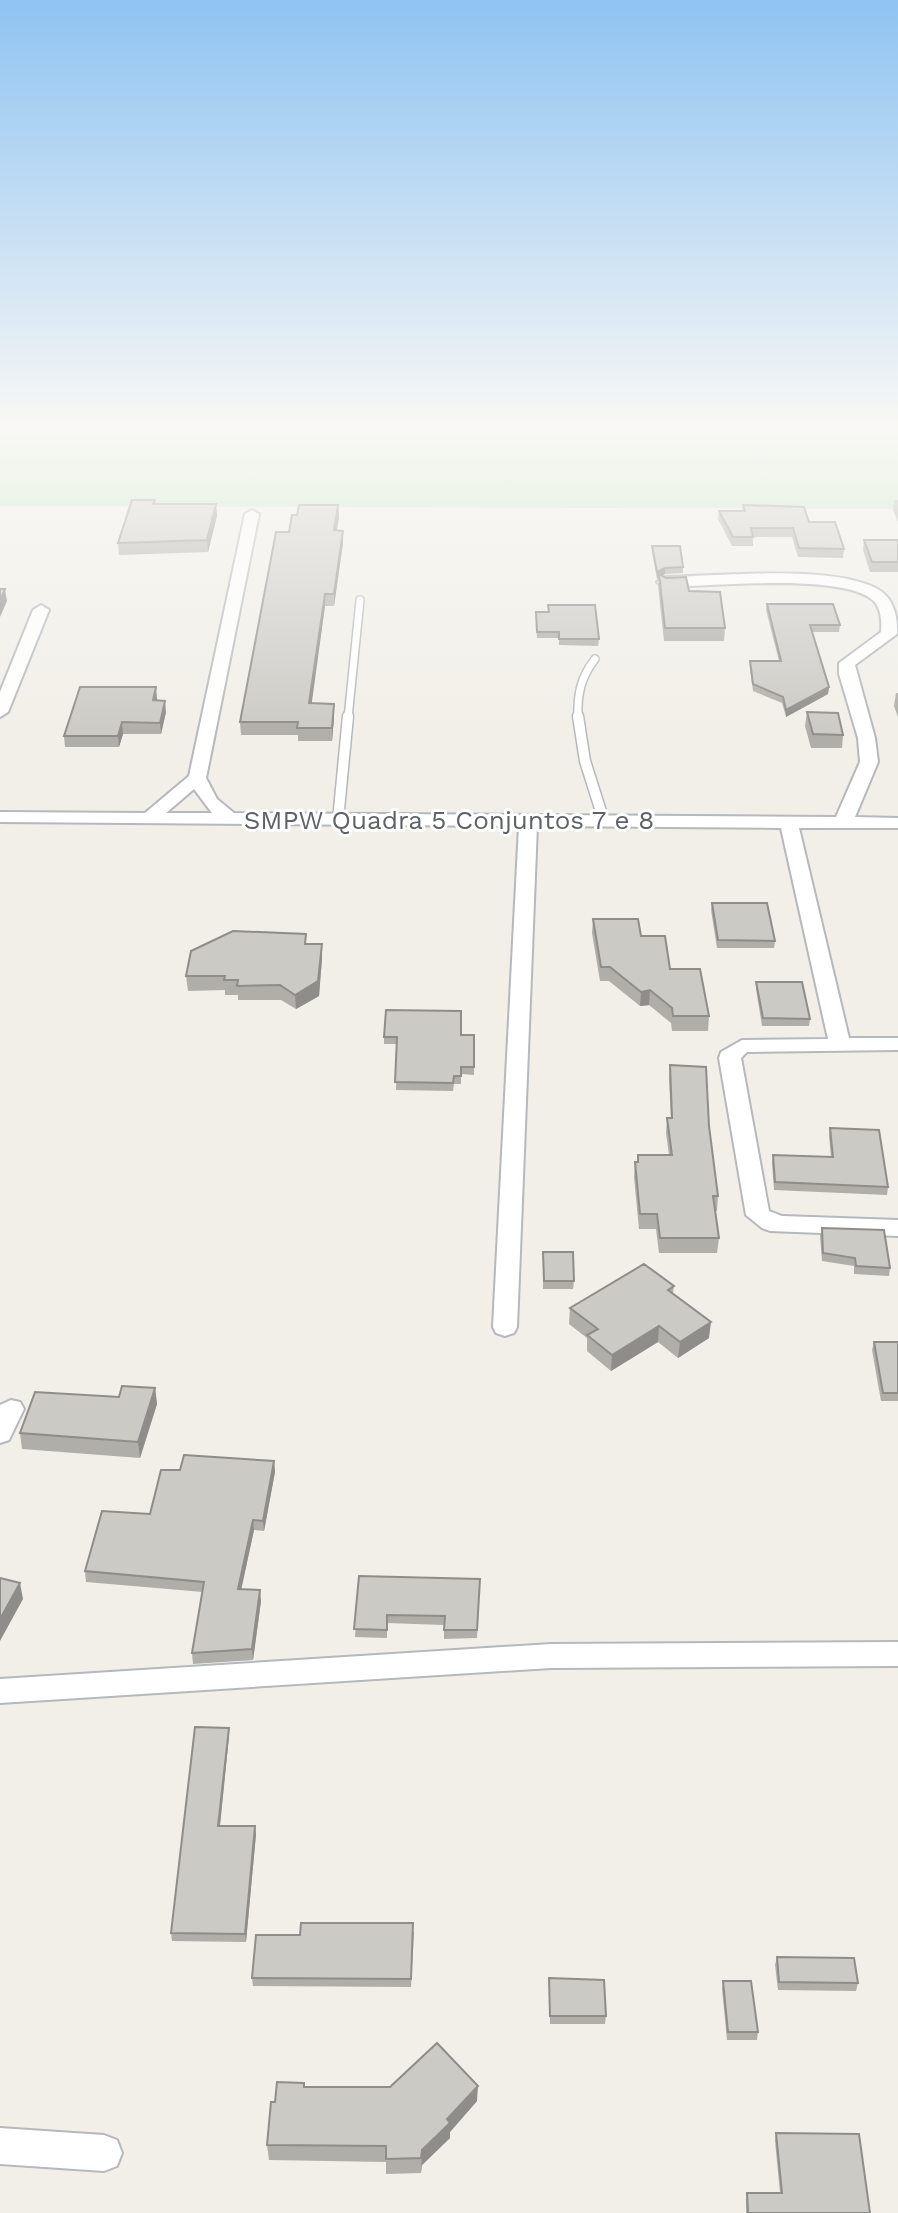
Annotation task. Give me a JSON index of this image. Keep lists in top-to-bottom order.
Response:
{
  "streets": {
    "street": ["SMPW Quadra 5 Conjuntos 7 e 8"]
  }
}
